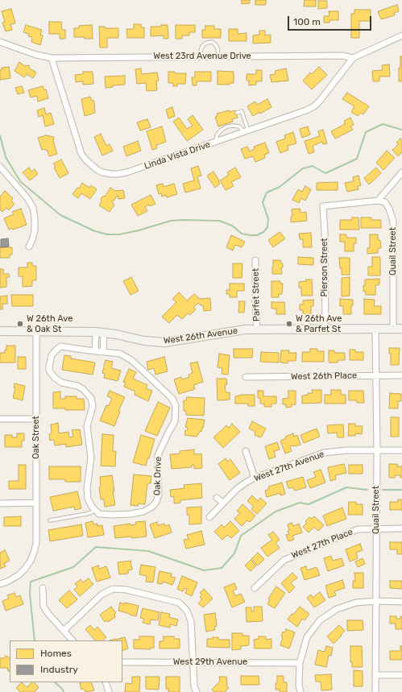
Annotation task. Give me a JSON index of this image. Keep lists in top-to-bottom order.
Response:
{
  "streets": {
    "street": [
      "West 23rd Avenue Drive",
      "Linda Vista Drive",
      "Quail Street",
      "Pierson Street",
      "Parfet Street",
      "West 26th Avenue",
      "West 26th Place",
      "Oak Street",
      "West 27th Avenue",
      "Oak Drive",
      "West 27th Place",
      "West 29th Avenue"
    ]
  },
  "crossings": [
    ["West 23rd Avenue Drive", "Linda Vista Drive"],
    ["Quail Street", "Pierson Street"],
    ["Quail Street", "West 26th Avenue"],
    ["Quail Street", "West 26th Place"],
    ["Quail Street", "West 27th Avenue"],
    ["Quail Street", "West 27th Place"],
    ["Pierson Street", "West 26th Avenue"],
    ["Parfet Street", "West 26th Avenue"],
    ["West 26th Avenue", "Oak Street"]
  ],
  "places": ["W 26th Ave & Oak St", "W 26th Ave & Parfet St"],
  "legend": ["Homes", "Industry"],
  "scale_bar": "100 m"
}
